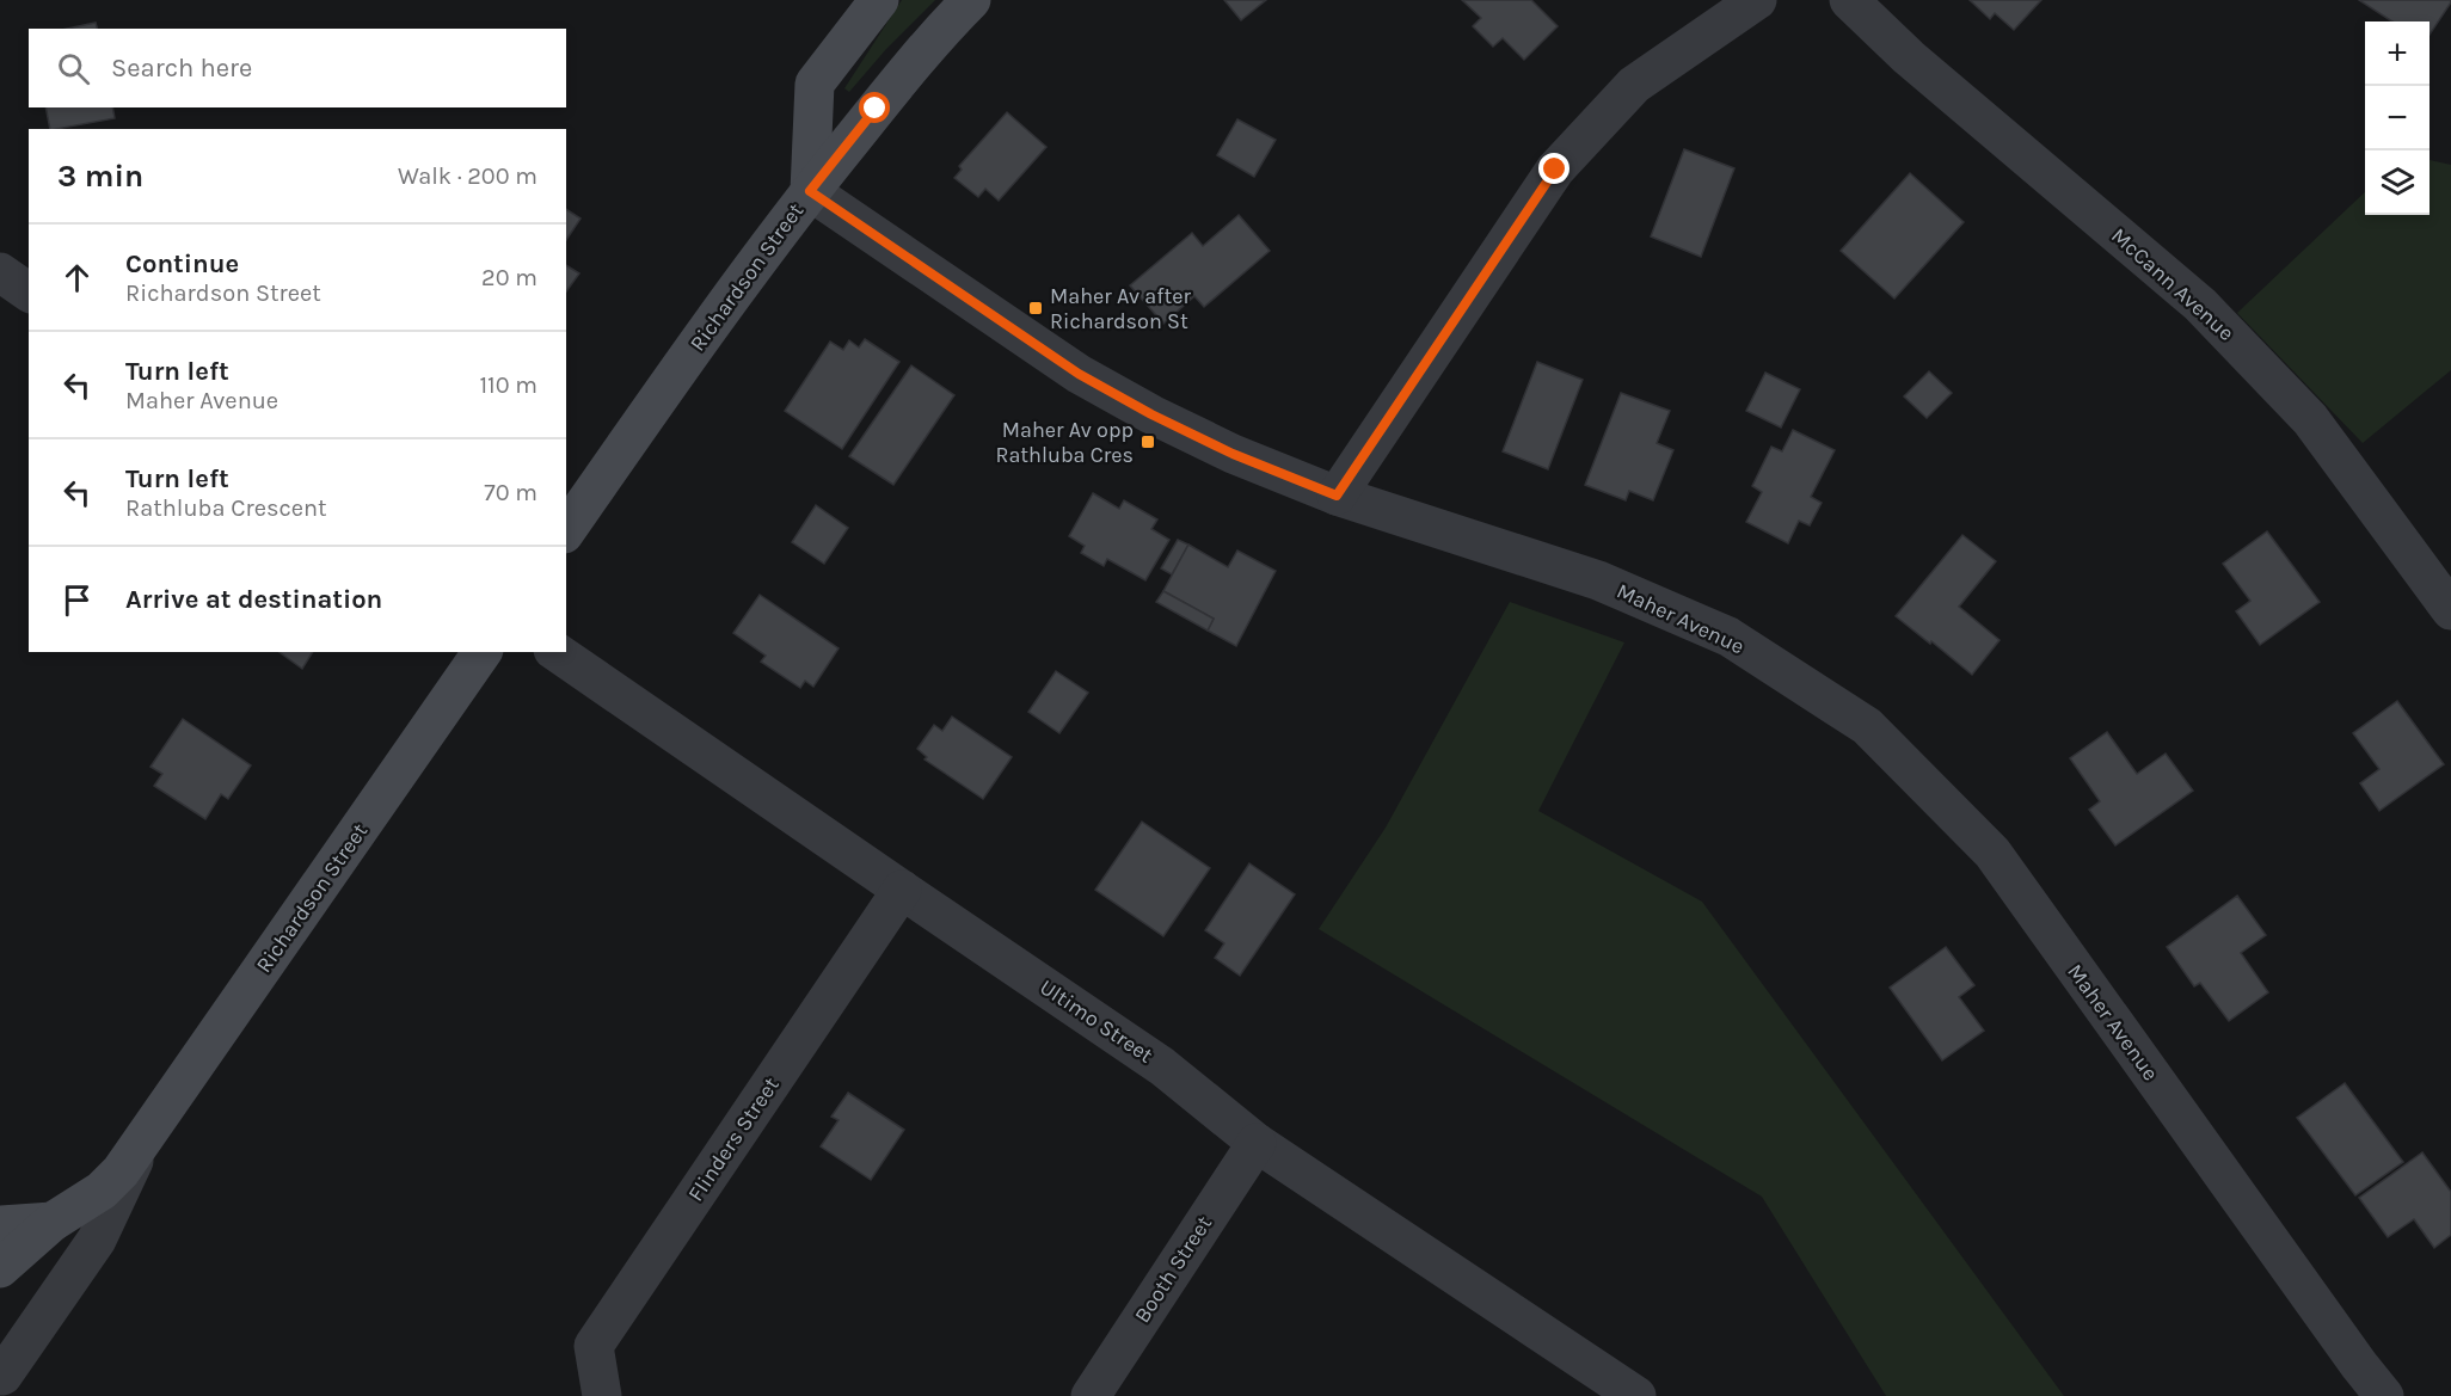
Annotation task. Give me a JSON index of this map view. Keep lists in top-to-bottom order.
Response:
{
  "streets": {
    "main road": ["Richardson Street"],
    "street": [
      "McCann Avenue",
      "Maher Avenue",
      "Ultimo Street",
      "Flinders Street",
      "Booth Street"
    ]
  },
  "crossings": [
    ["Richardson Street", "Maher Avenue"],
    ["Ultimo Street", "Flinders Street"],
    ["Ultimo Street", "Booth Street"]
  ],
  "places": {
    "transit": ["Maher Av after Richardson St", "Maher Av opp Rathluba Cres"]
  },
  "page": {
    "map_buttons": ["+", "−"],
    "search": "Search here",
    "heading": ["3 min", "Walk · 200 m"],
    "list": [
      ["Continue", "Richardson Street", "20 m"],
      ["Turn left", "Maher Avenue", "110 m"],
      ["Turn left", "Rathluba Crescent", "70 m"],
      "Arrive at destination"
    ]
  }
}
